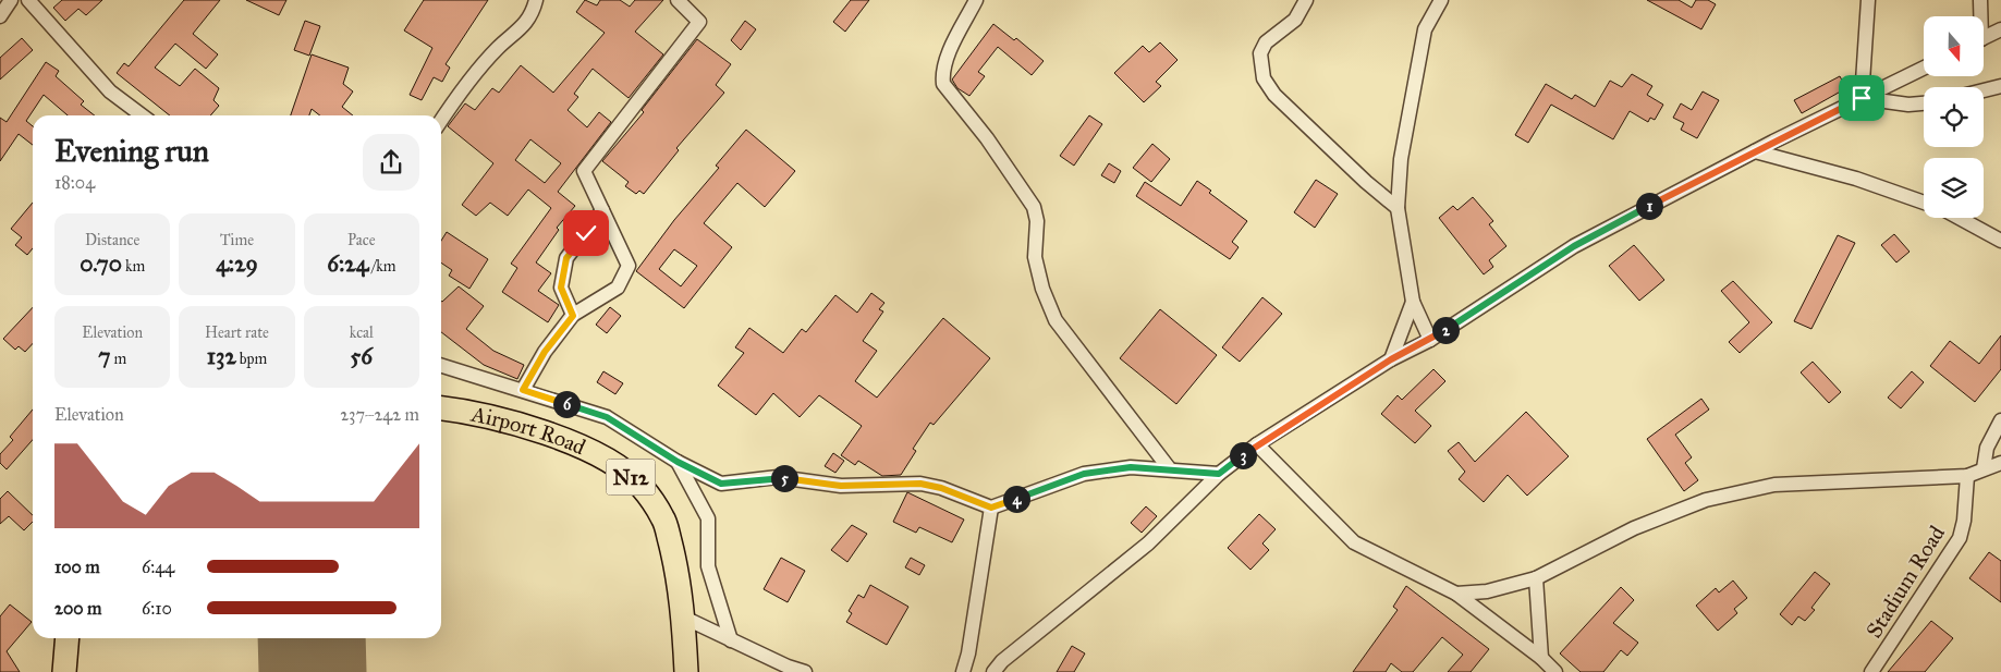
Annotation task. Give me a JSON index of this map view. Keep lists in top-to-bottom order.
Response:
{
  "streets": {
    "highway": ["Airport Road", "N12"],
    "street": ["Stadium Road"]
  },
  "north": "bottom",
  "page": {
    "heading": ["Evening run", "18:04"],
    "pins": [
      "1",
      "2",
      "6",
      "3",
      "5",
      "4"
    ],
    "stats": [
      ["Distance", "0.70 km"],
      ["Time", "4:29"],
      ["Pace", "6:24 /km"],
      ["Elevation", "7 m"],
      ["Heart rate", "132 bpm"],
      ["kcal", "56"]
    ],
    "chart": ["Elevation", "237–242 m"],
    "list": [
      {
        "name": "100 m",
        "note": "6:44"
      },
      {
        "name": "200 m",
        "note": "6:10"
      }
    ]
  }
}
